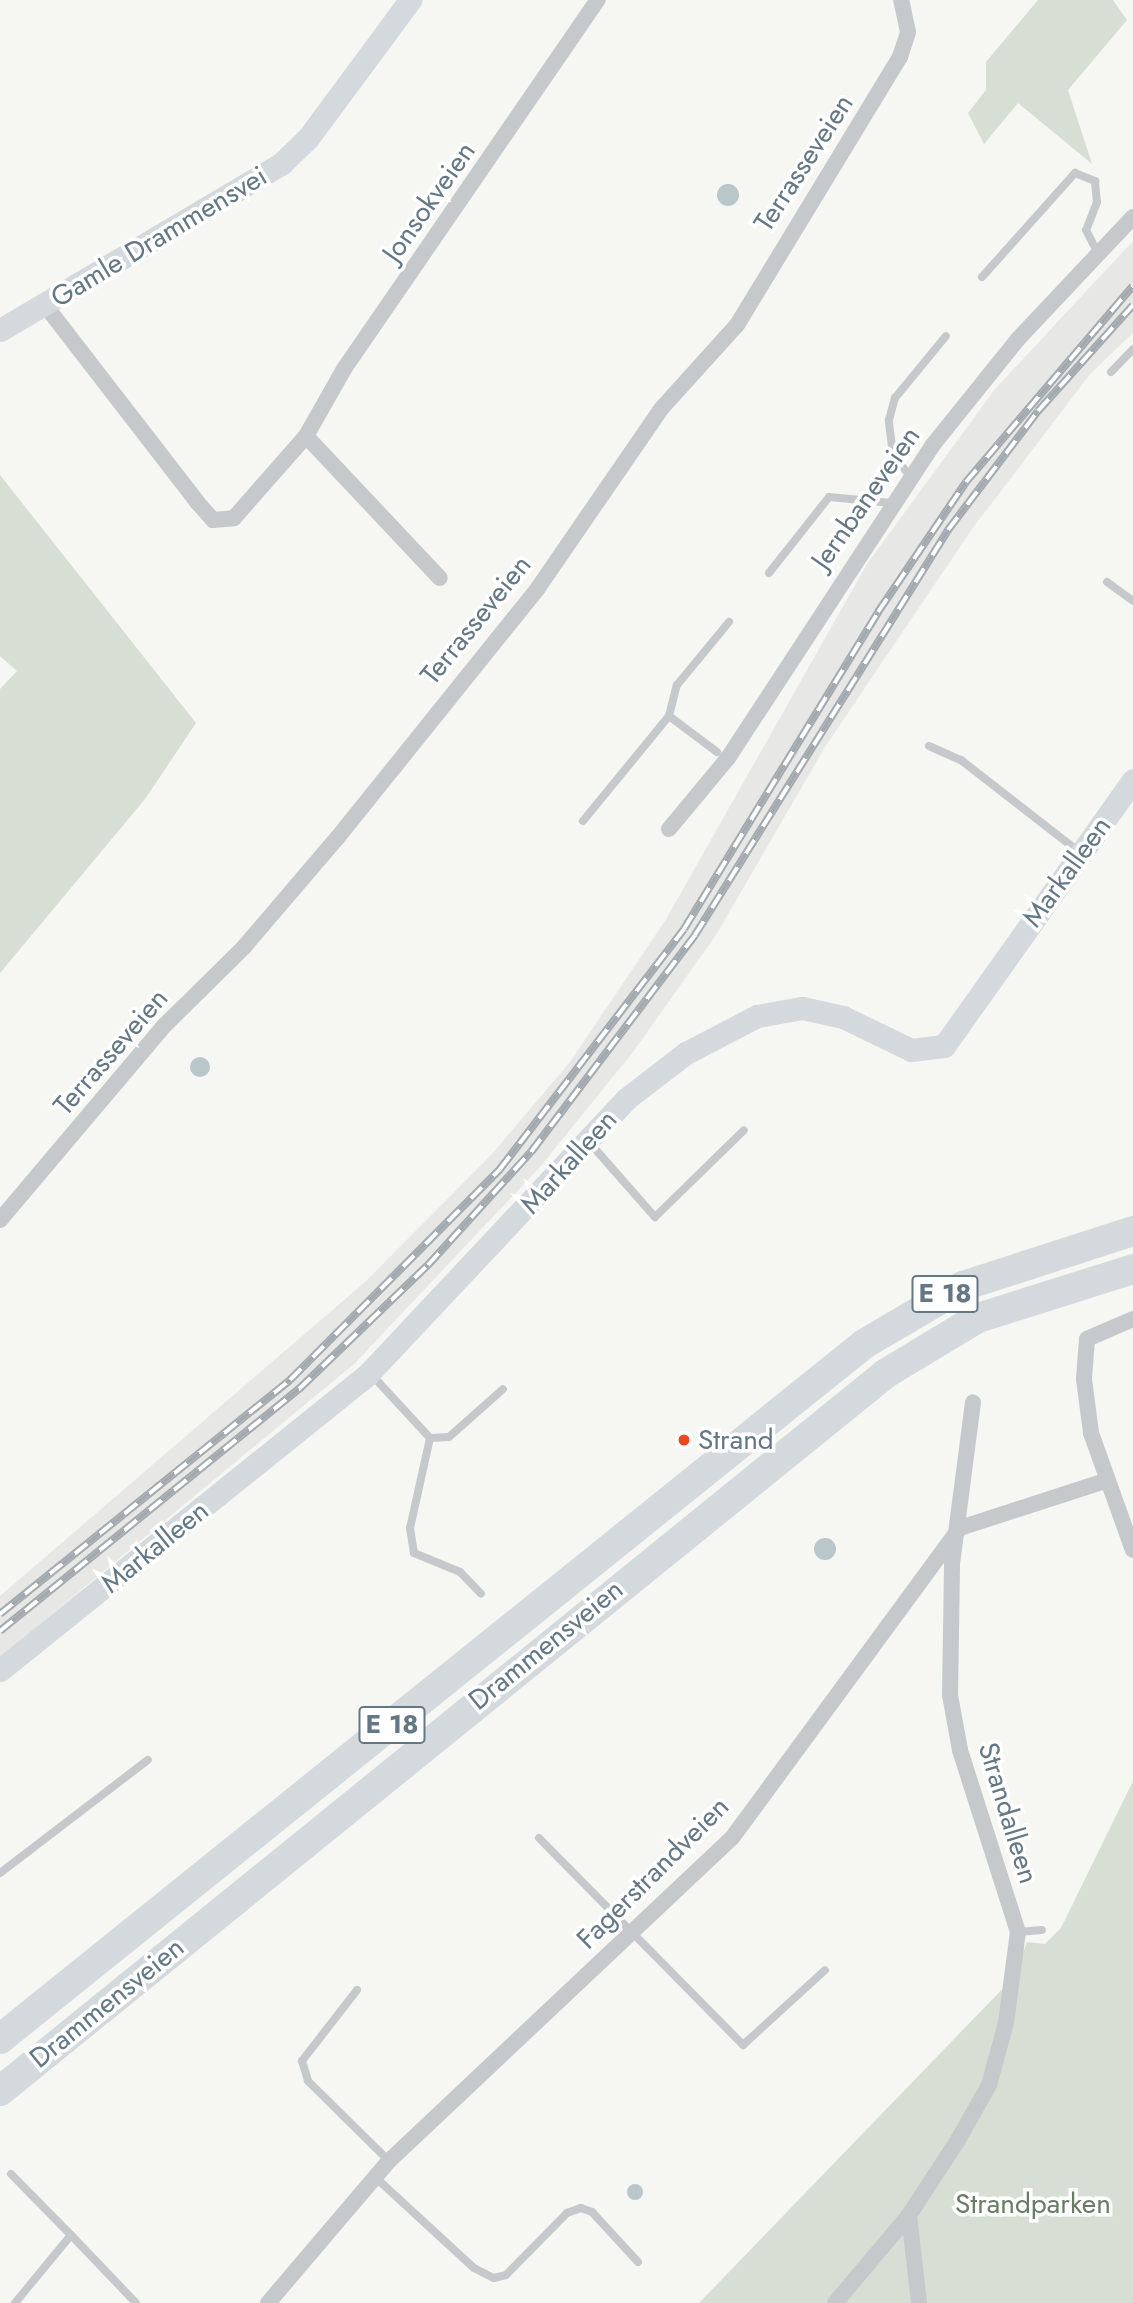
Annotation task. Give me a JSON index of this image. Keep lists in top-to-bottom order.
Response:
{
  "streets": {
    "highway": ["E 18", "Drammensveien"],
    "main road": ["Gamle Drammensvei", "Markalleen"],
    "street": [
      "Terrasseveien",
      "Jonsokveien",
      "Jernbaneveien",
      "Strandalleen",
      "Fagerstrandveien"
    ]
  },
  "crossings": [
    ["Jonsokveien", "Gamle Drammensvei"],
    ["Strandalleen", "Fagerstrandveien"]
  ],
  "parks": ["Strandparken"],
  "places": ["Strand"]
}
